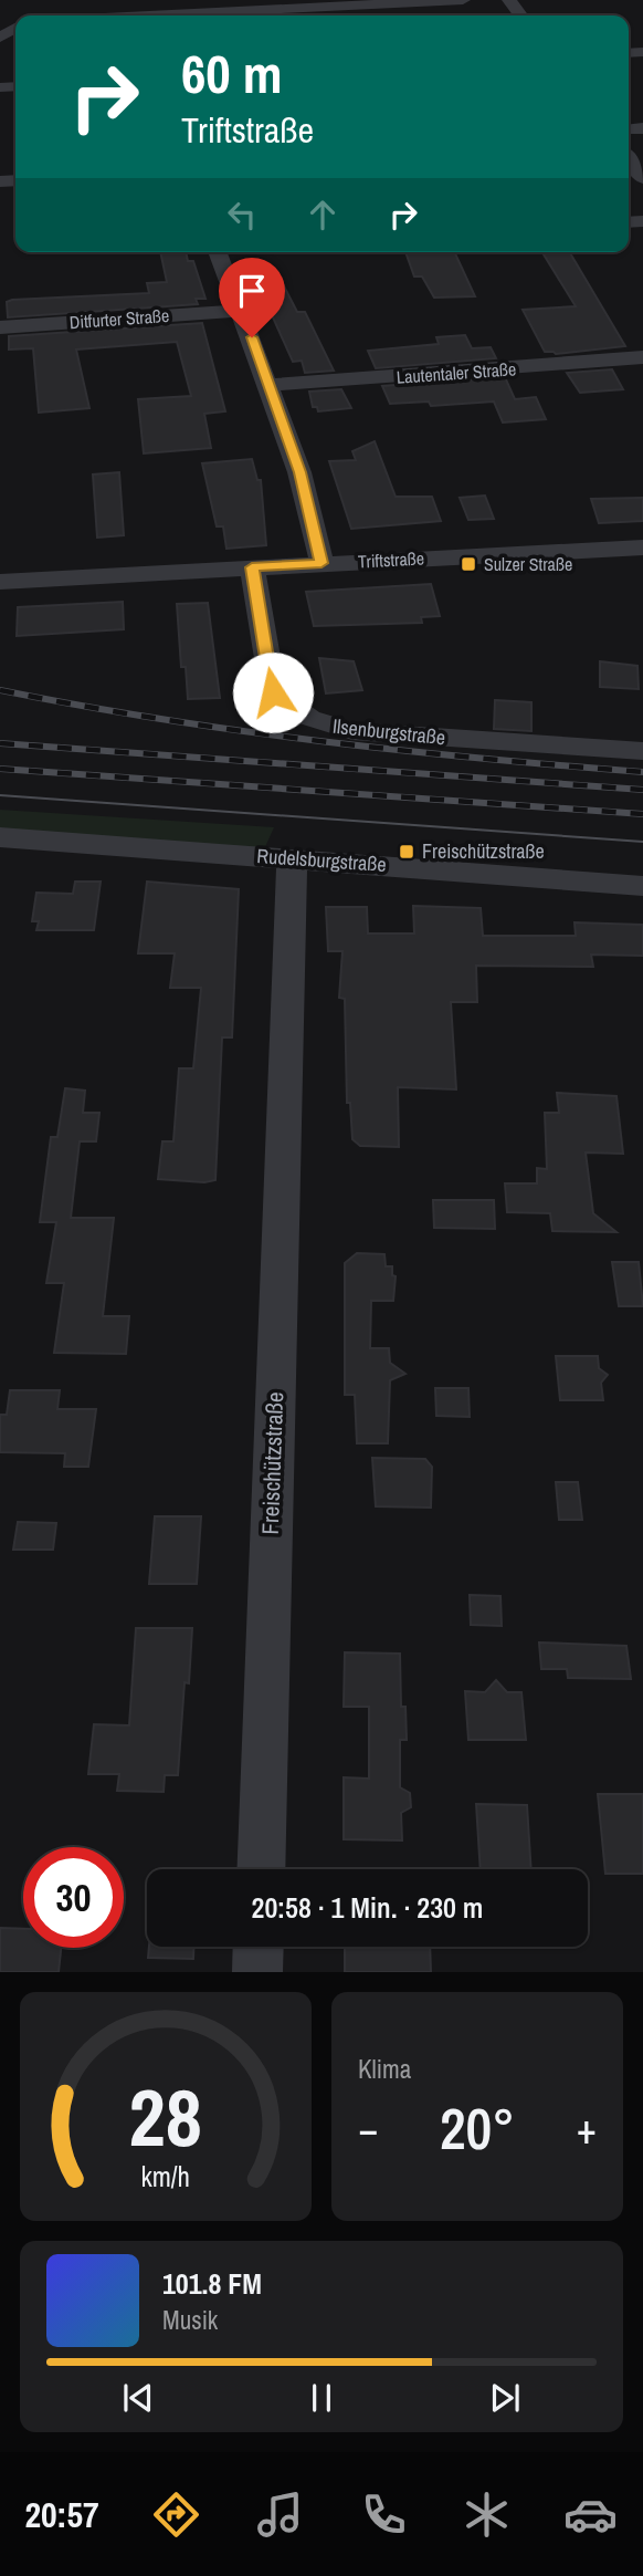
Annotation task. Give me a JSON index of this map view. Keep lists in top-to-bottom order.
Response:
{
  "streets": {
    "street": [
      "Ditfurter Straße",
      "Lautentaler Straße",
      "Triftstraße",
      "Ilsenburgstraße",
      "Rudelsburgstraße",
      "Freischützstraße"
    ]
  },
  "crossings": [
    ["Triftstraße", "Ilsenburgstraße"],
    ["Rudelsburgstraße", "Freischützstraße"]
  ],
  "places": {
    "transit": ["Sulzer Straße", "Freischützstraße"]
  },
  "page": {
    "turn": ["60 m", "Triftstraße"],
    "limit": "30",
    "trip": "20:58 · 1 Min. · 230 m",
    "tile": "Klima",
    "heat": ["−", "20°", "+"],
    "song": ["101.8 FM", "Musik"],
    "tabs": "20:57",
    "gauge": ["28", "km/h"]
  }
}
